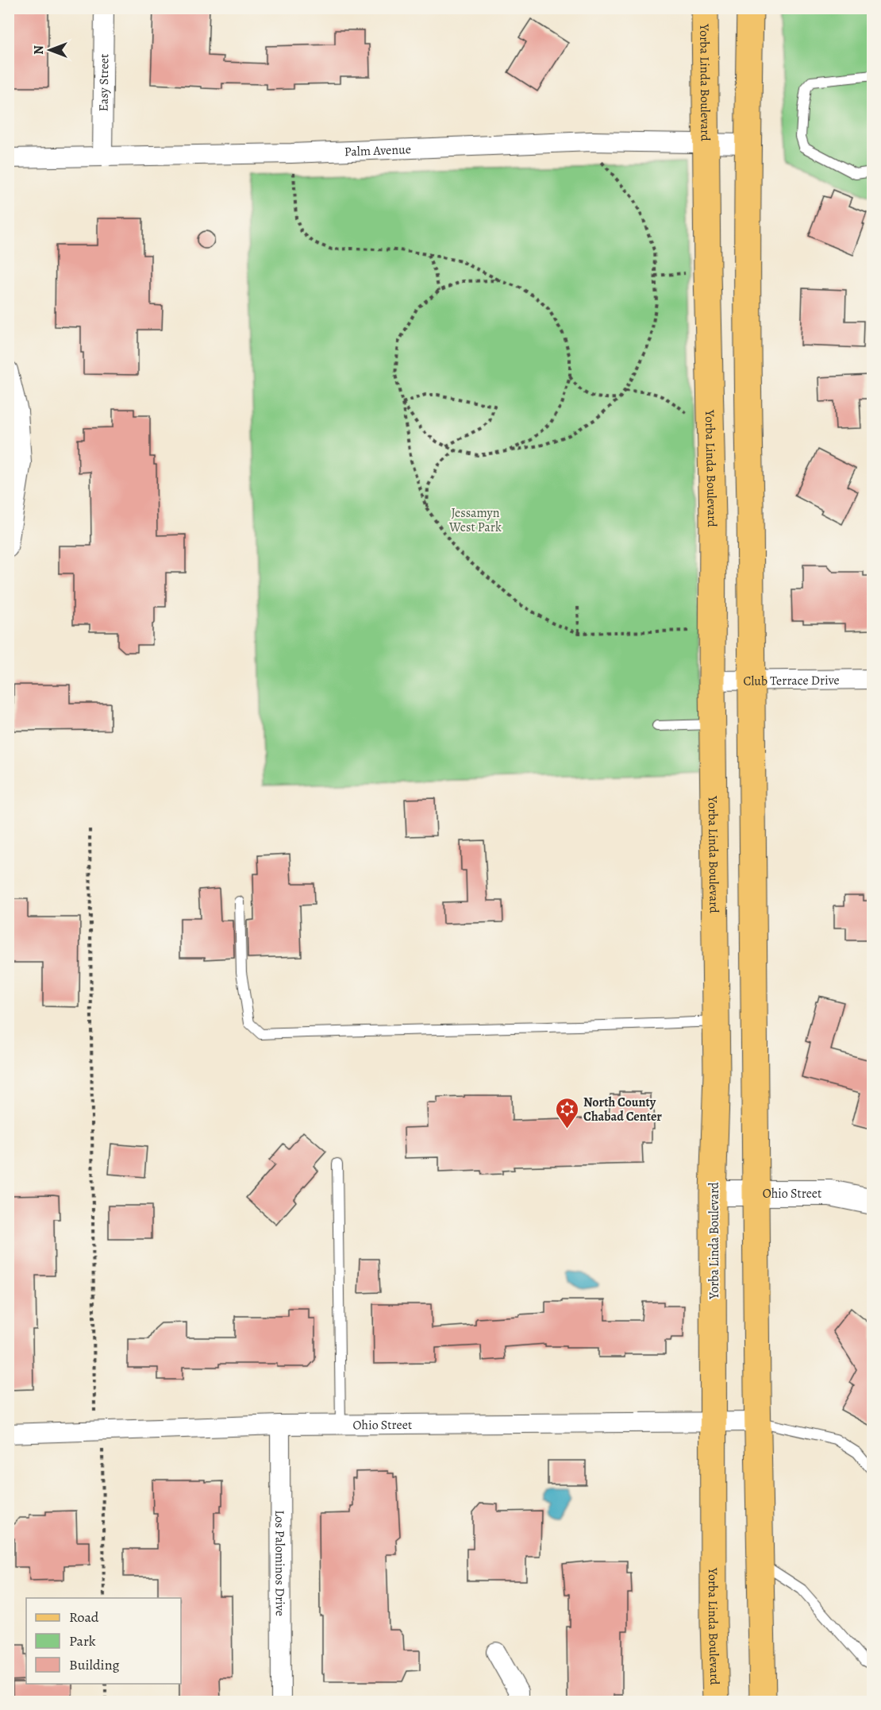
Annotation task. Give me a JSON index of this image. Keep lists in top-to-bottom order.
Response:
{
  "streets": {
    "main road": ["Yorba Linda Boulevard"],
    "street": [
      "Easy Street",
      "Palm Avenue",
      "Club Terrace Drive",
      "Ohio Street",
      "Los Palominos Drive"
    ]
  },
  "crossings": [
    ["Easy Street", "Palm Avenue"],
    ["Yorba Linda Boulevard", "Palm Avenue"],
    ["Yorba Linda Boulevard", "Club Terrace Drive"],
    ["Yorba Linda Boulevard", "Ohio Street"],
    ["Ohio Street", "Los Palominos Drive"]
  ],
  "parks": ["Jessamyn West Park"],
  "places": {
    "synagogue": ["North County Chabad Center"]
  },
  "legend": ["Road", "Park", "Building"],
  "north": "left"
}
